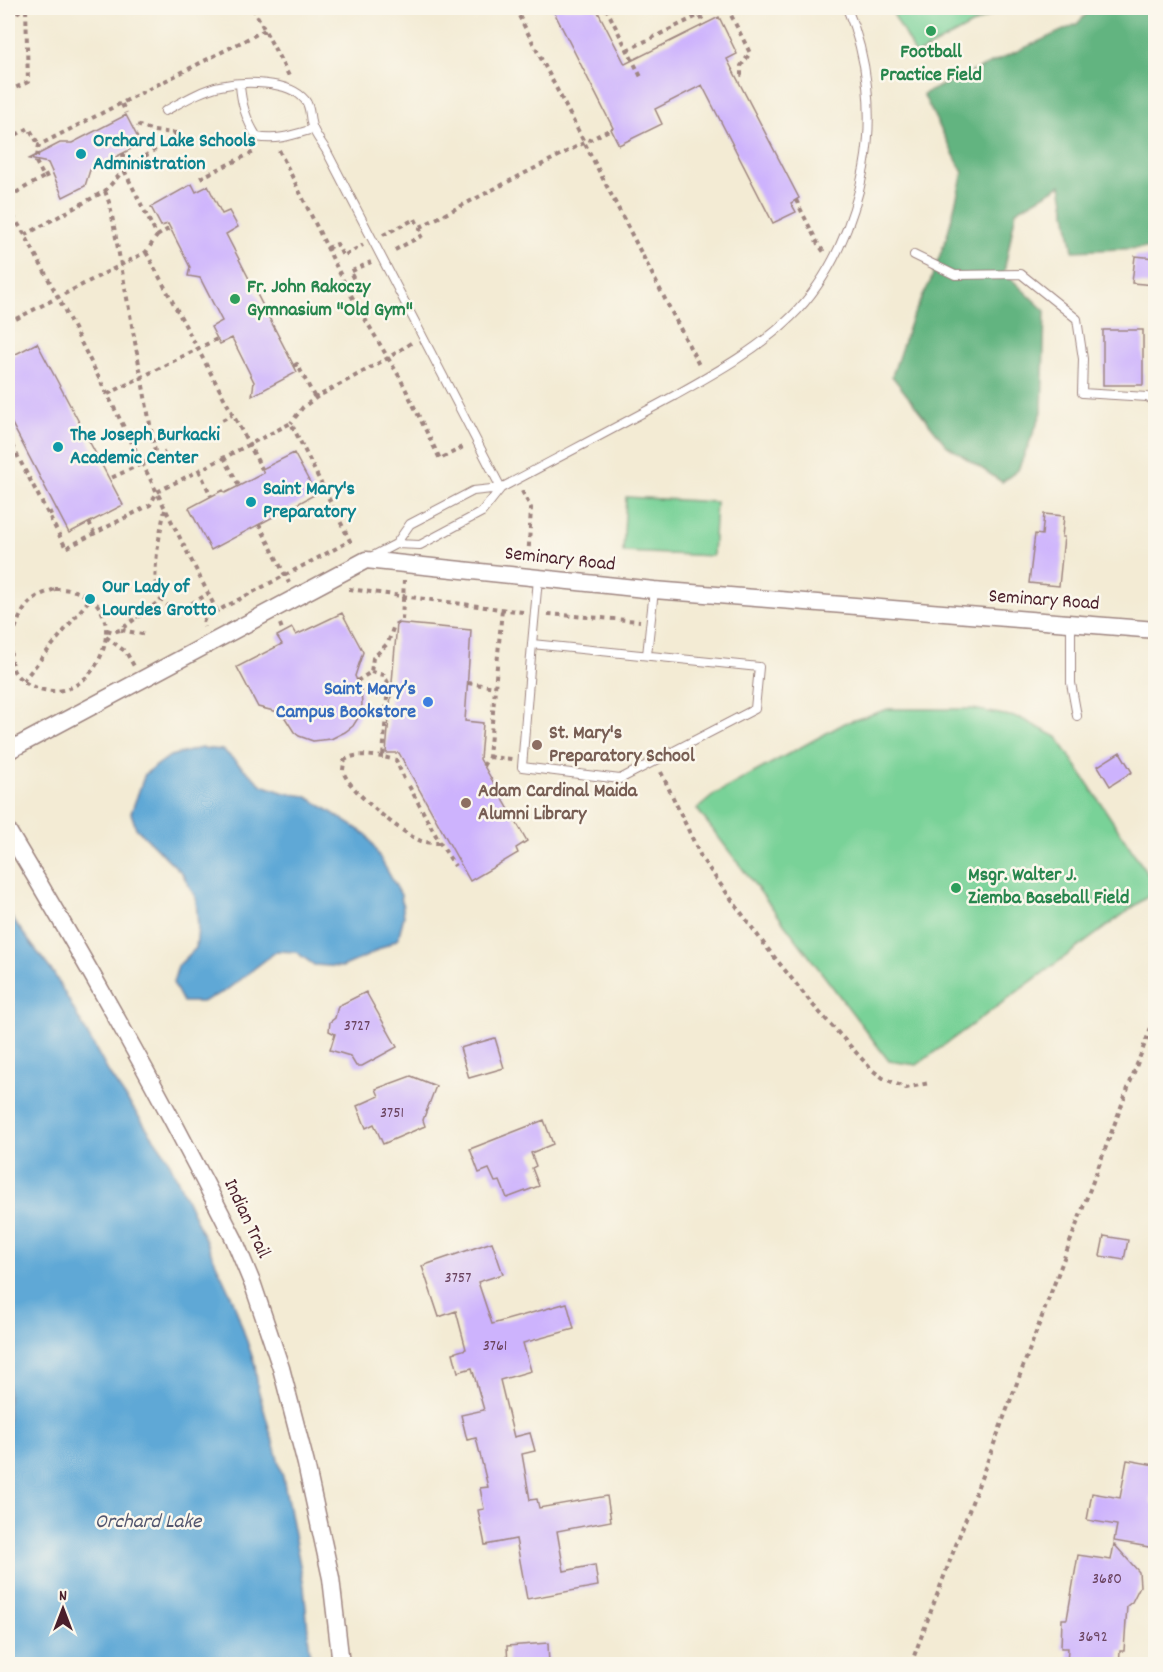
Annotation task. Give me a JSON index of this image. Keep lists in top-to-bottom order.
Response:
{
  "streets": {
    "street": ["Seminary Road", "Indian Trail"]
  },
  "water": ["Orchard Lake"],
  "places": [
    "Football Practice Field",
    "Orchard Lake Schools Administration",
    "Fr. John Rakoczy Gymnasium \"Old Gym\"",
    "The Joseph Burkacki Academic Center",
    "Saint Mary's Preparatory",
    "Our Lady of Lourdes Grotto",
    "Saint Mary’s Campus Bookstore",
    "St. Mary's Preparatory School",
    "Adam Cardinal Maida Alumni Library",
    "Msgr. Walter J. Ziemba Baseball Field"
  ],
  "house_numbers": [
    "3727",
    "3751",
    "3757",
    "3761",
    "3680",
    "3692"
  ],
  "north": "top"
}
